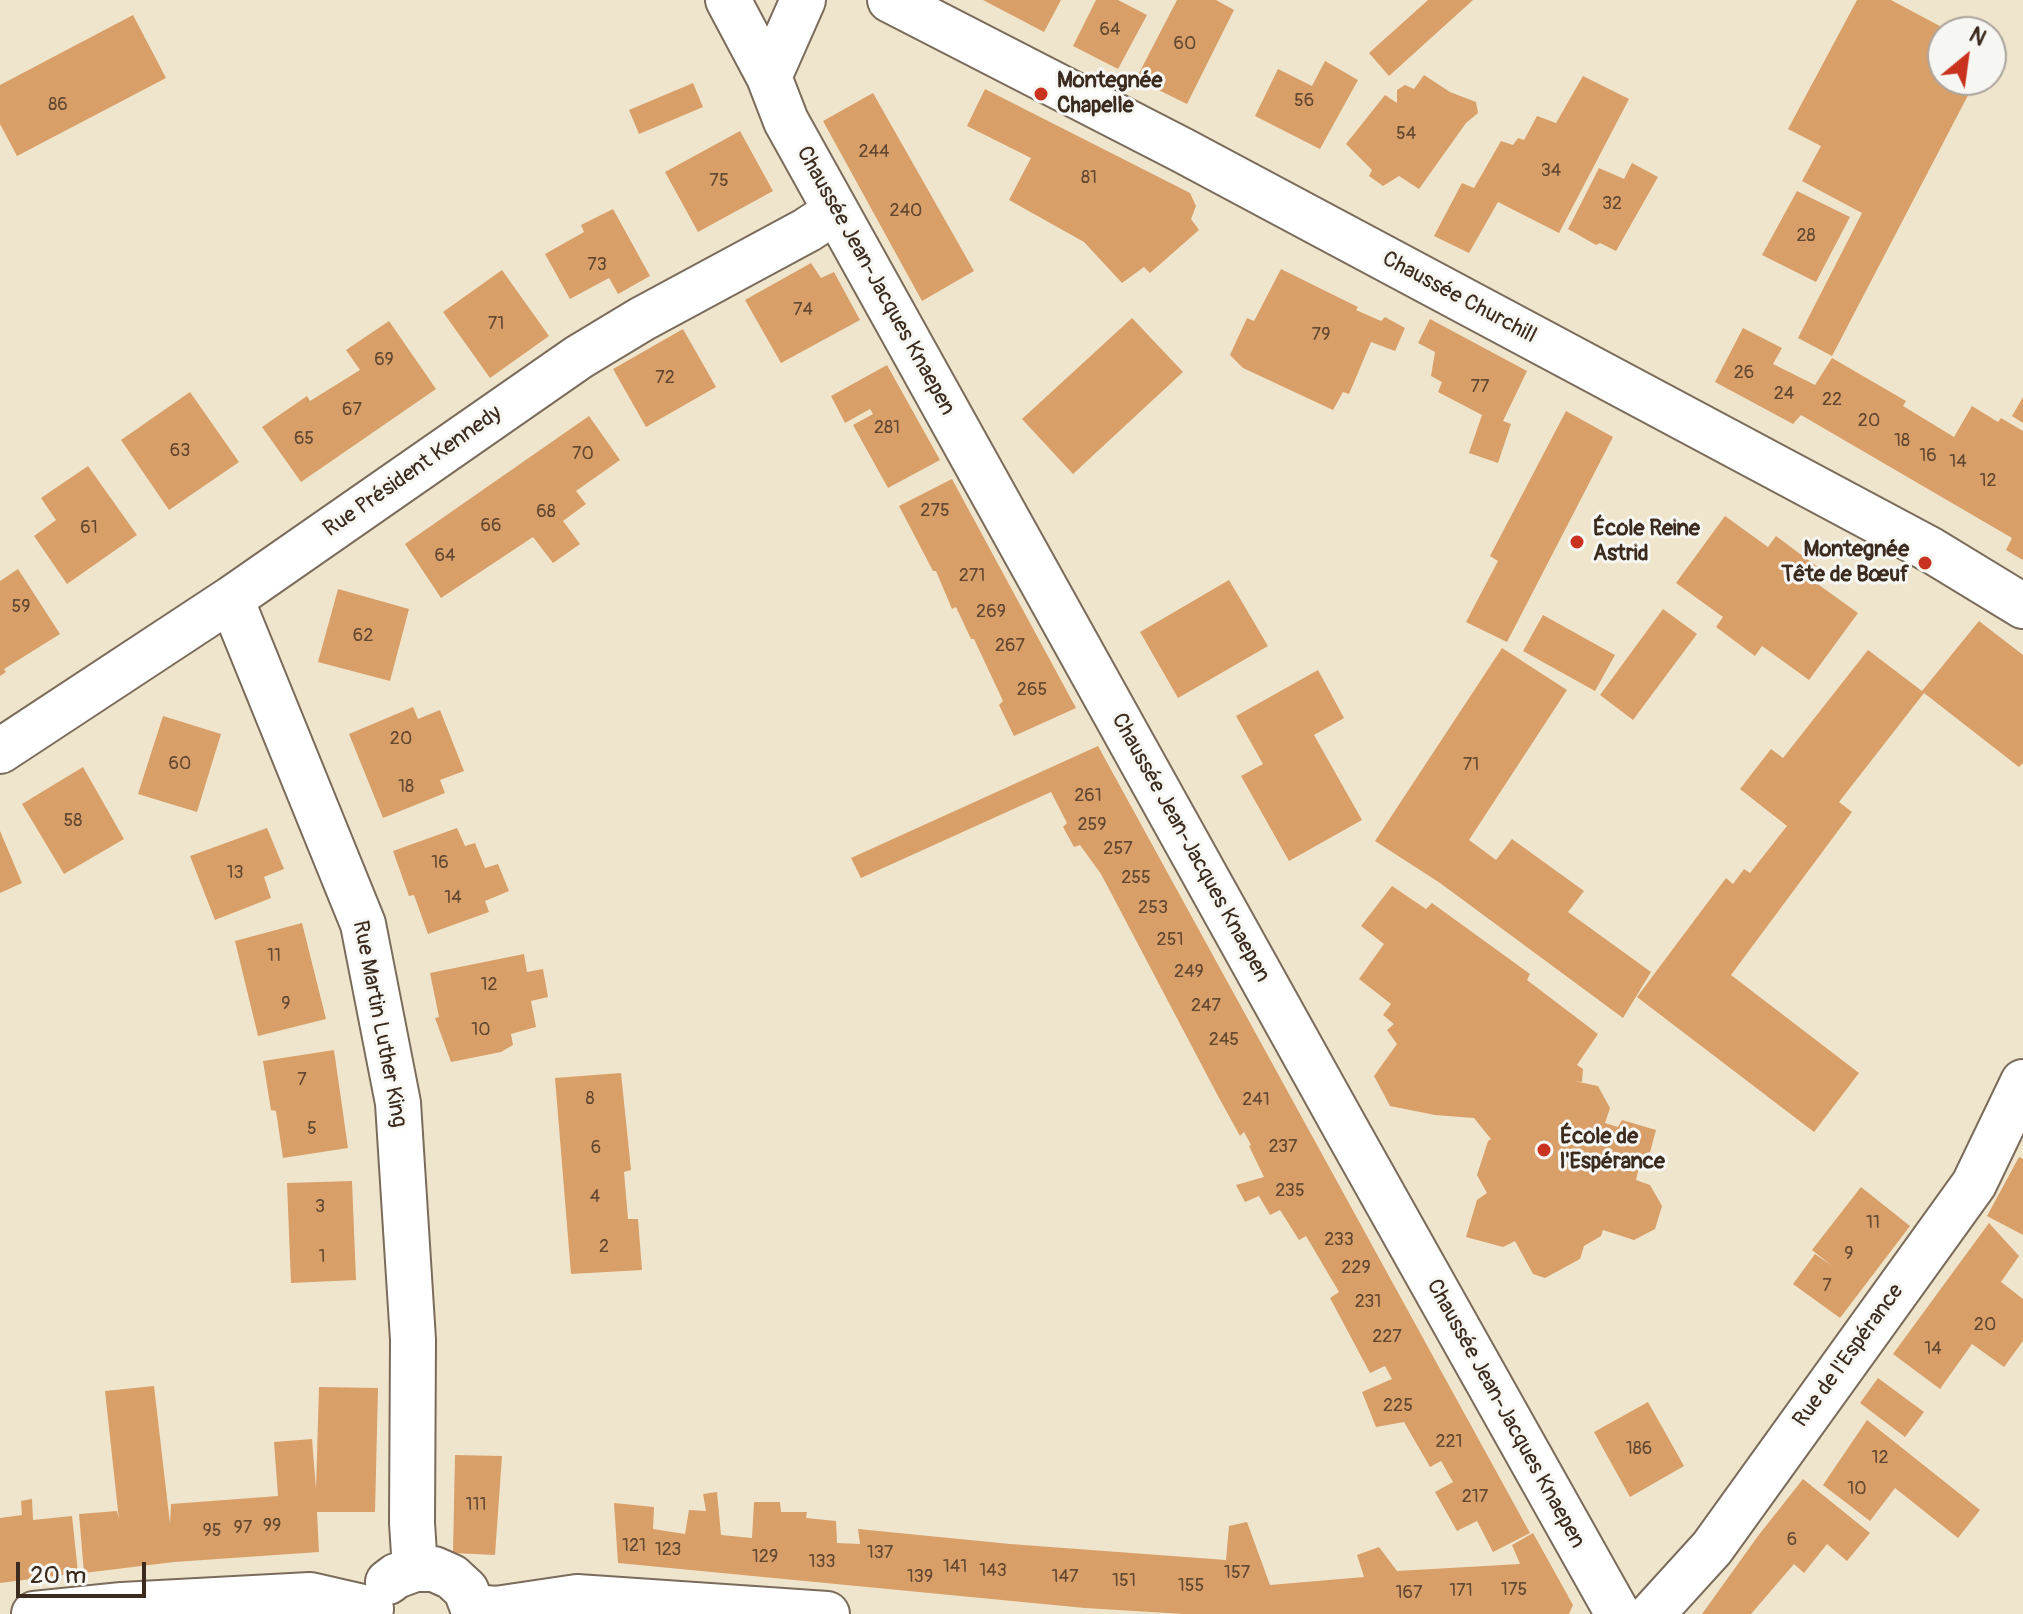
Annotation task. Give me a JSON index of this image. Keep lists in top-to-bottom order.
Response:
{
  "streets": {
    "street": [
      "Chaussée Jean-Jacques Knaepen",
      "Chaussée Churchill",
      "Rue Président Kennedy",
      "Rue Martin Luther King",
      "Rue de l'Espérance"
    ]
  },
  "crossings": [
    ["Chaussée Jean-Jacques Knaepen", "Rue Président Kennedy"],
    ["Rue Président Kennedy", "Rue Martin Luther King"]
  ],
  "places": [
    "Montegnée Chapelle",
    "École Reine Astrid",
    "Montegnée Tête de Bœuf",
    "École de l'Espérance"
  ],
  "house_numbers": [
    "64",
    "60",
    "56",
    "86",
    "54",
    "244",
    "34",
    "81",
    "75",
    "32",
    "240",
    "28",
    "73",
    "74",
    "71",
    "79",
    "69",
    "26",
    "72",
    "77",
    "24",
    "22",
    "67",
    "20",
    "281",
    "65",
    "18",
    "63",
    "70",
    "16",
    "14",
    "12",
    "275",
    "68",
    "66",
    "61",
    "64",
    "271",
    "59",
    "269",
    "62",
    "267",
    "265",
    "20",
    "60",
    "71",
    "18",
    "261",
    "58",
    "259",
    "257",
    "16",
    "13",
    "255",
    "14",
    "253",
    "251",
    "11",
    "249",
    "12",
    "9",
    "247",
    "10",
    "245",
    "7",
    "8",
    "241",
    "5",
    "237",
    "6",
    "235",
    "4",
    "3",
    "11",
    "233",
    "2",
    "9",
    "1",
    "229",
    "7",
    "231",
    "20",
    "227",
    "14",
    "225",
    "221",
    "186",
    "12",
    "10",
    "217",
    "111",
    "99",
    "97",
    "95",
    "6",
    "121",
    "123",
    "137",
    "129",
    "133",
    "141",
    "143",
    "157",
    "139",
    "147",
    "151",
    "155",
    "175",
    "171",
    "167"
  ],
  "scale_bar": "20 m",
  "north": "top right"
}
